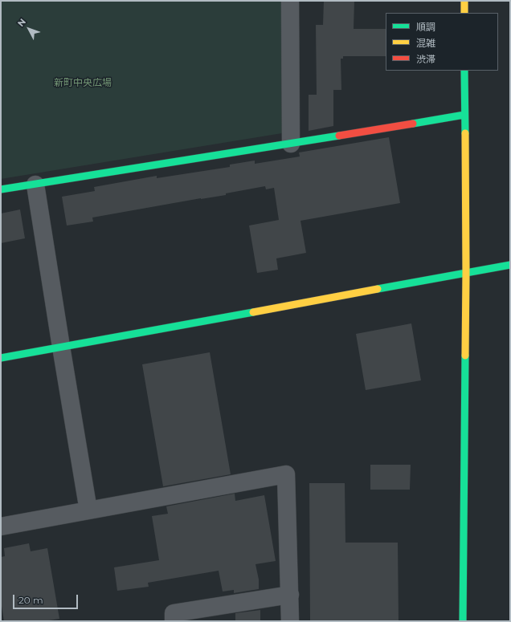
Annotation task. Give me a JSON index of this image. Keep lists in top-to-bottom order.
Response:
{
  "parks": ["新町中央広場"],
  "legend": ["順調", "混雑", "渋滞"],
  "scale_bar": "20 m",
  "north": "top left"
}
